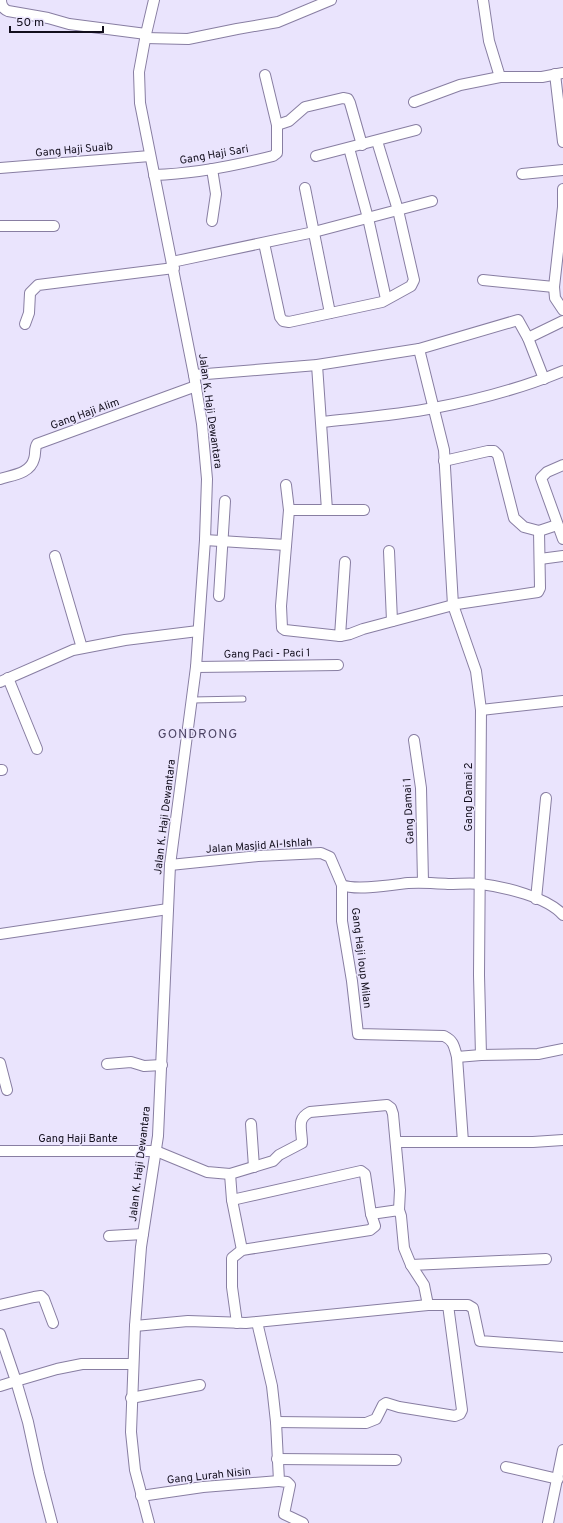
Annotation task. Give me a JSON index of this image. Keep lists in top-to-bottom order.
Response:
{
  "streets": {
    "street": [
      "Gang Haji Suaib",
      "Gang Haji Sari",
      "Jalan K. Haji Dewantara",
      "Gang Haji Alim",
      "Gang Paci - Paci 1",
      "Gang Damai 2",
      "Gang Damai 1",
      "Jalan Masjid Al-Ishlah",
      "Gang Haji Ioup Milan",
      "Gang Haji Bante",
      "Gang Lurah Nisin"
    ]
  },
  "crossings": [
    ["Gang Haji Suaib", "Jalan K. Haji Dewantara"],
    ["Gang Haji Sari", "Jalan K. Haji Dewantara"],
    ["Jalan K. Haji Dewantara", "Gang Haji Alim"],
    ["Jalan K. Haji Dewantara", "Gang Paci - Paci 1"],
    ["Jalan K. Haji Dewantara", "Jalan Masjid Al-Ishlah"],
    ["Jalan K. Haji Dewantara", "Gang Haji Bante"],
    ["Jalan K. Haji Dewantara", "Gang Lurah Nisin"],
    ["Jalan Masjid Al-Ishlah", "Gang Haji Ioup Milan"]
  ],
  "districts": ["GONDRONG"],
  "scale_bar": "50 m"
}
